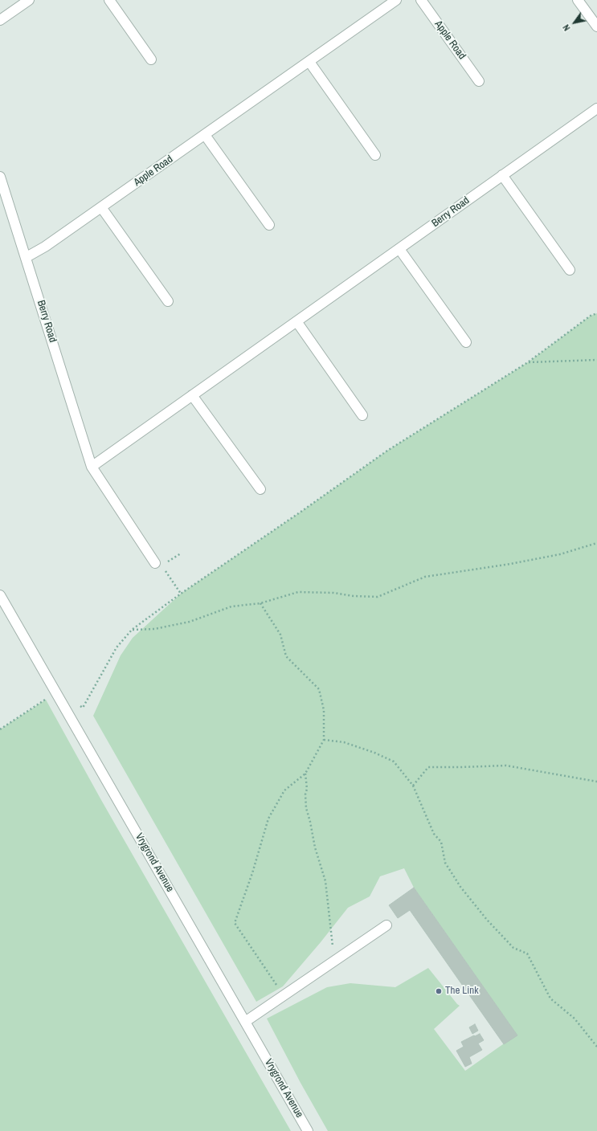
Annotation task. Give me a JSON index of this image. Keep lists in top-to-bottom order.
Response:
{
  "streets": {
    "street": ["Apple Road", "Berry Road", "Vrygrond Avenue"]
  },
  "crossings": [
    ["Apple Road", "Berry Road"]
  ],
  "places": ["The Link"],
  "north": "bottom left"
}
